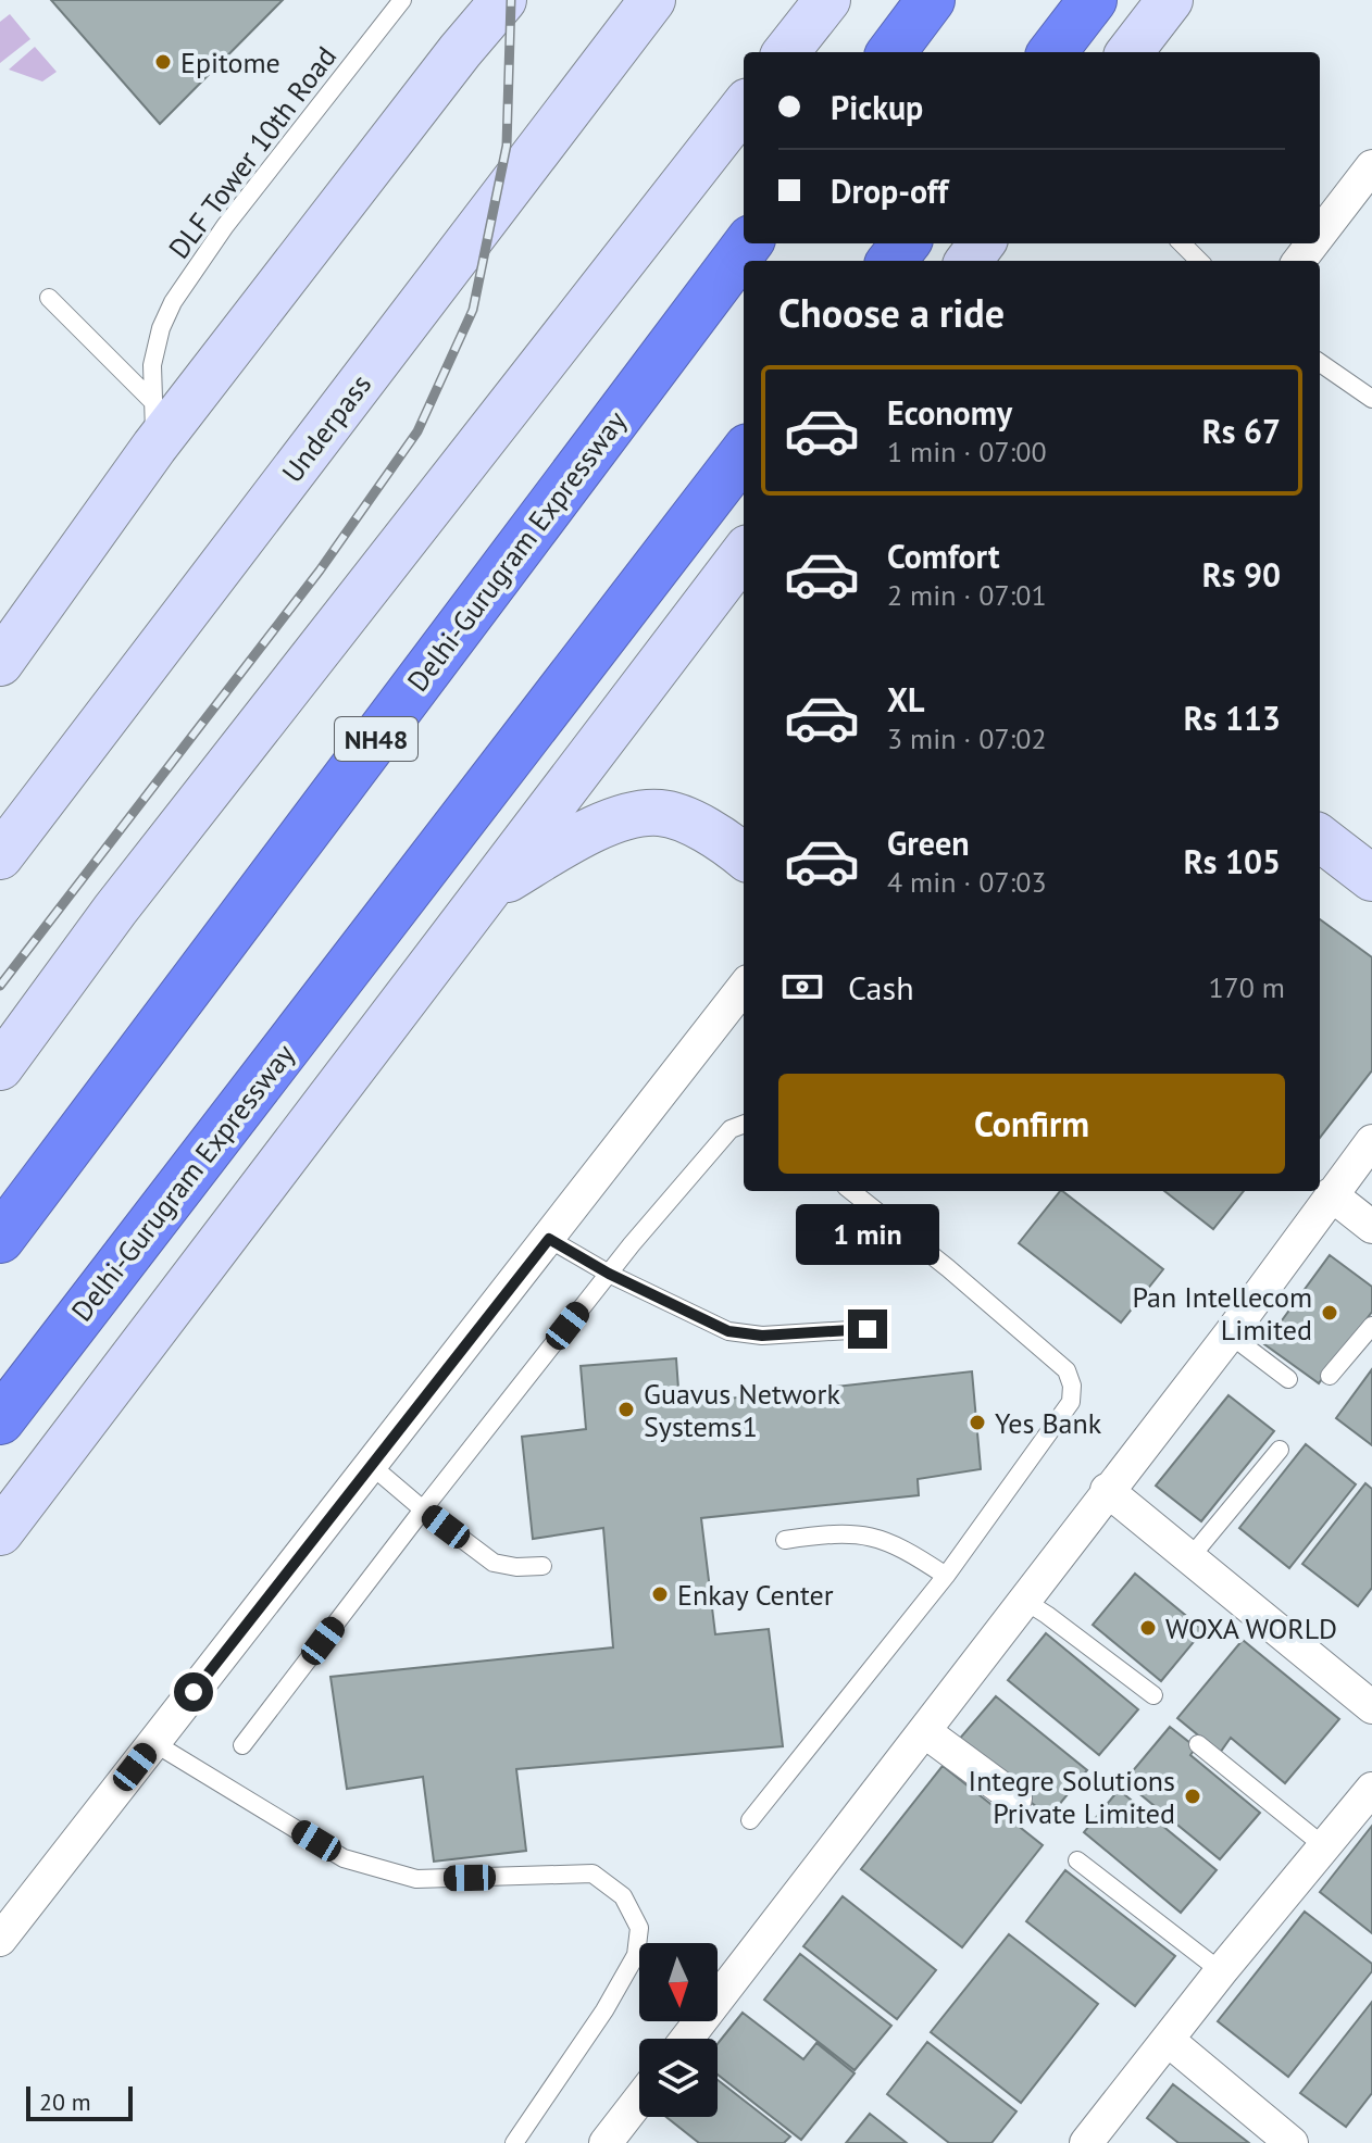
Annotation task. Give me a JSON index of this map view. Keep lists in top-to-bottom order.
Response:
{
  "streets": {
    "highway": ["Delhi-Gurugram Expressway", "NH48"],
    "main road": ["Underpass"],
    "lane": ["DLF Tower 10th Road"]
  },
  "places": [
    "Epitome",
    "Pan Intellecom Limited",
    "Guavus Network Systems1",
    "Yes Bank",
    "Enkay Center",
    "WOXA WORLD",
    "Integre Solutions Private Limited"
  ],
  "scale_bar": "20 m",
  "north": "bottom",
  "page": {
    "banner": ["Pickup", "Drop-off"],
    "heading": "Choose a ride",
    "list": [
      {
        "name": "Economy",
        "note": "1 min · 07:00",
        "value": "Rs 67"
      },
      {
        "name": "Comfort",
        "note": "2 min · 07:01",
        "value": "Rs 90"
      },
      {
        "name": "XL",
        "note": "3 min · 07:02",
        "value": "Rs 113"
      },
      {
        "name": "Green",
        "note": "4 min · 07:03",
        "value": "Rs 105"
      }
    ],
    "pay": ["Cash", "170 m"],
    "buttons": "Confirm",
    "bubble": "1 min",
    "scale": "20 m"
  }
}
